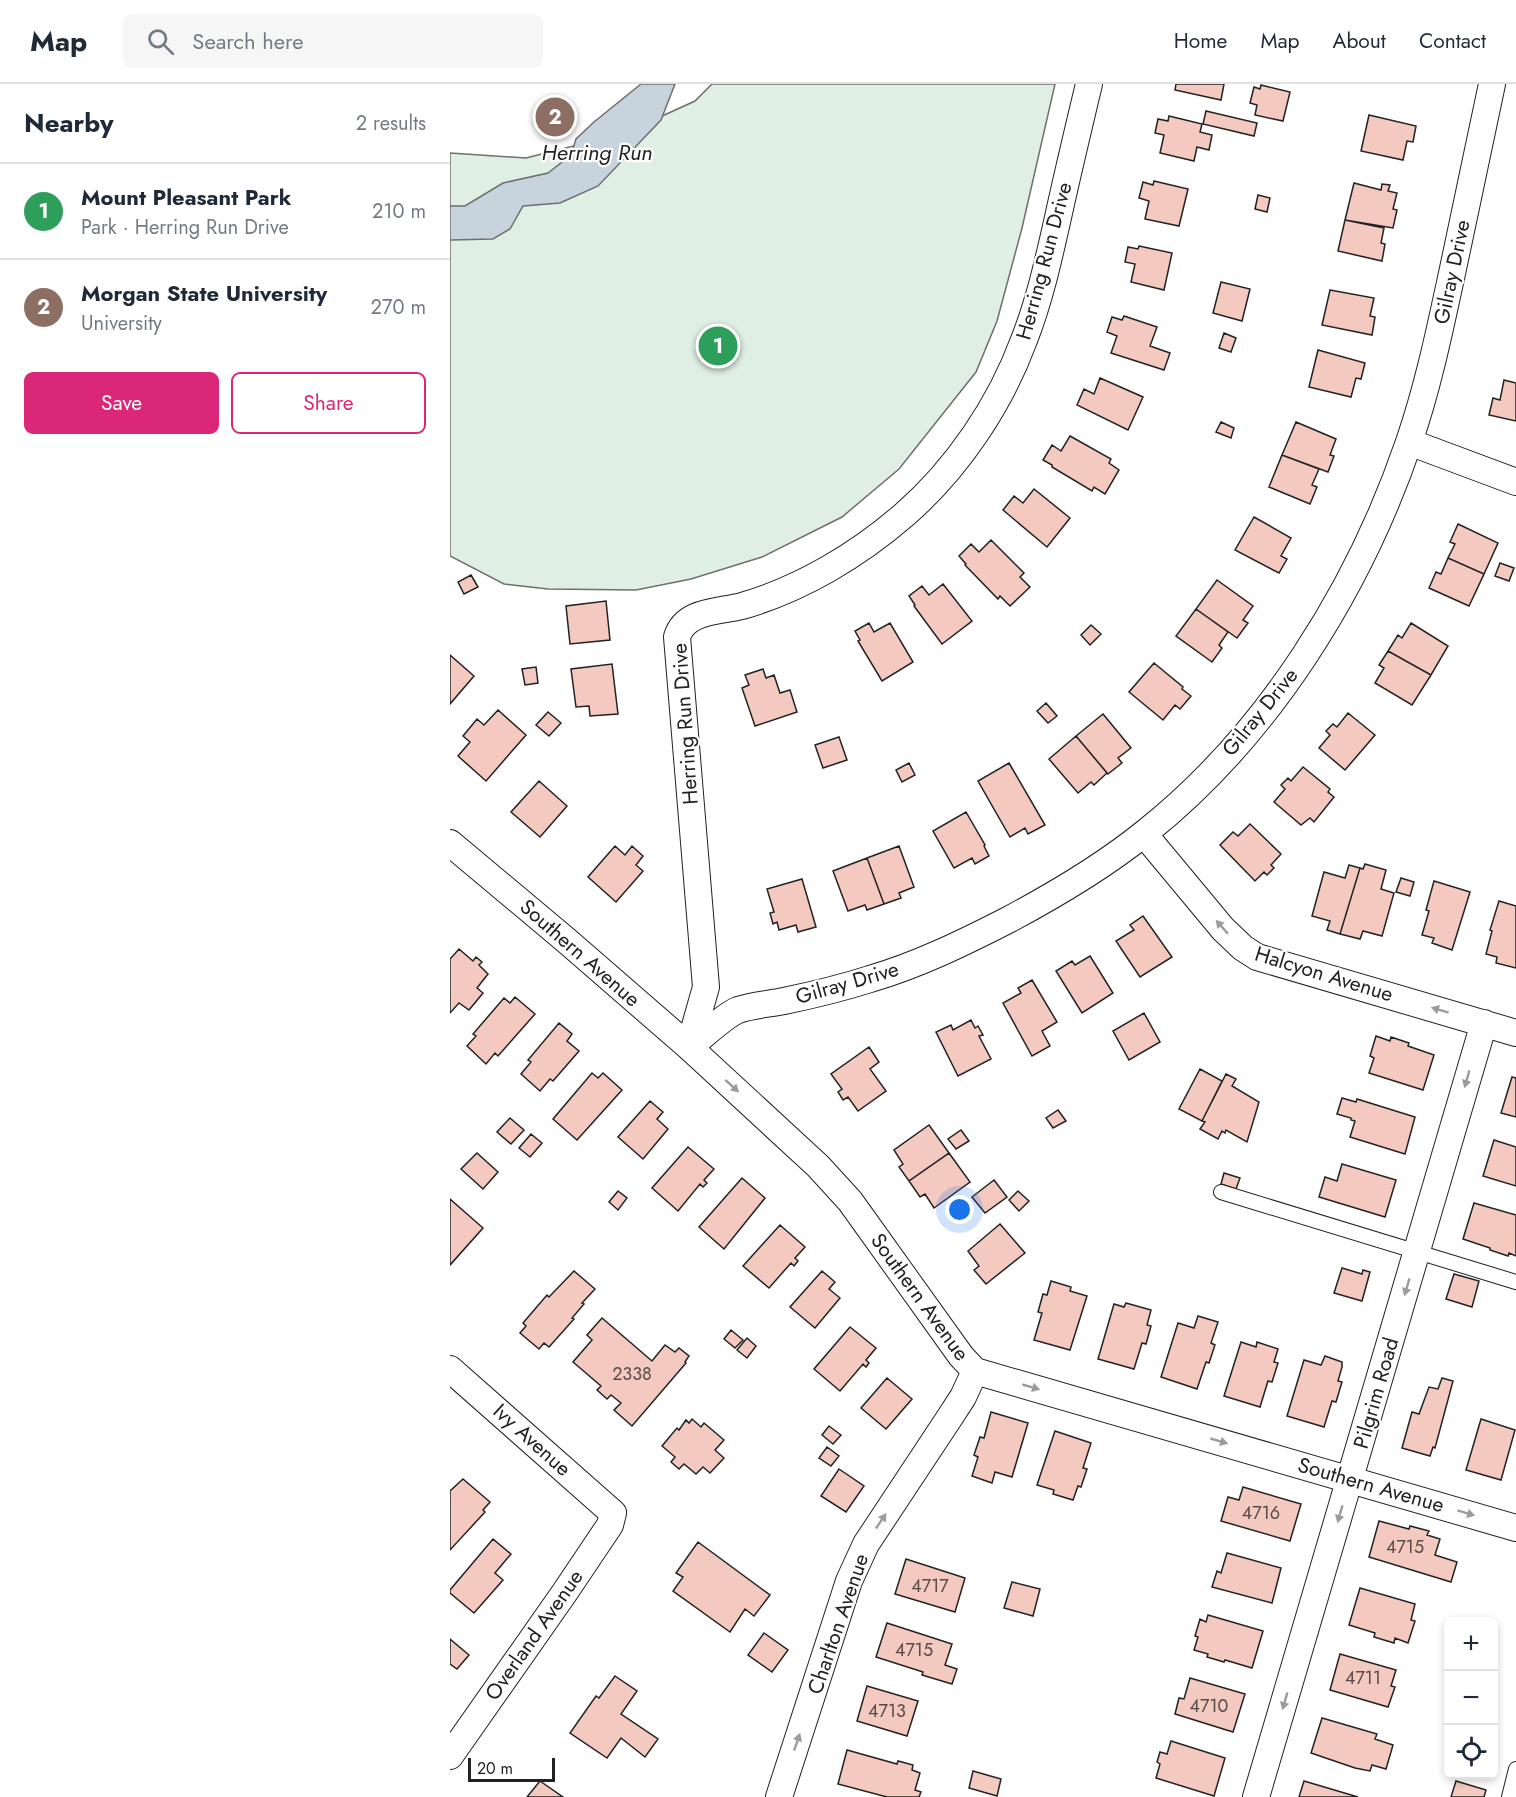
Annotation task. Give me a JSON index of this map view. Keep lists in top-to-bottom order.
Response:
{
  "streets": {
    "street": [
      "Herring Run Drive",
      "Gilray Drive",
      "Southern Avenue",
      "Halcyon Avenue",
      "Pilgrim Road",
      "Ivy Avenue",
      "Charlton Avenue",
      "Overland Avenue"
    ]
  },
  "crossings": [
    ["Herring Run Drive", "Gilray Drive"],
    ["Herring Run Drive", "Southern Avenue"],
    ["Gilray Drive", "Southern Avenue"],
    ["Gilray Drive", "Halcyon Avenue"],
    ["Southern Avenue", "Pilgrim Road"],
    ["Southern Avenue", "Charlton Avenue"],
    ["Halcyon Avenue", "Pilgrim Road"],
    ["Ivy Avenue", "Overland Avenue"]
  ],
  "one_way": [
    "Southern Avenue",
    "Halcyon Avenue",
    "Pilgrim Road",
    "Charlton Avenue"
  ],
  "water": ["Herring Run"],
  "house_numbers": [
    "2338",
    "4716",
    "4715",
    "4717",
    "4715",
    "4711",
    "4710",
    "4713"
  ],
  "scale_bar": "20 m",
  "page": {
    "header": "Map",
    "search": "Search here",
    "nav": [
      "Home",
      "Map",
      "About",
      "Contact"
    ],
    "heading": ["Nearby", "2 results"],
    "pins": ["2", "1"],
    "list": [
      {
        "mark": "1",
        "name": "Mount Pleasant Park",
        "note": "Park · Herring Run Drive",
        "value": "210 m"
      },
      {
        "mark": "2",
        "name": "Morgan State University",
        "note": "University",
        "value": "270 m"
      }
    ],
    "buttons": ["Save", "Share"],
    "map_buttons": ["+", "−"],
    "scale": "20 m"
  }
}
